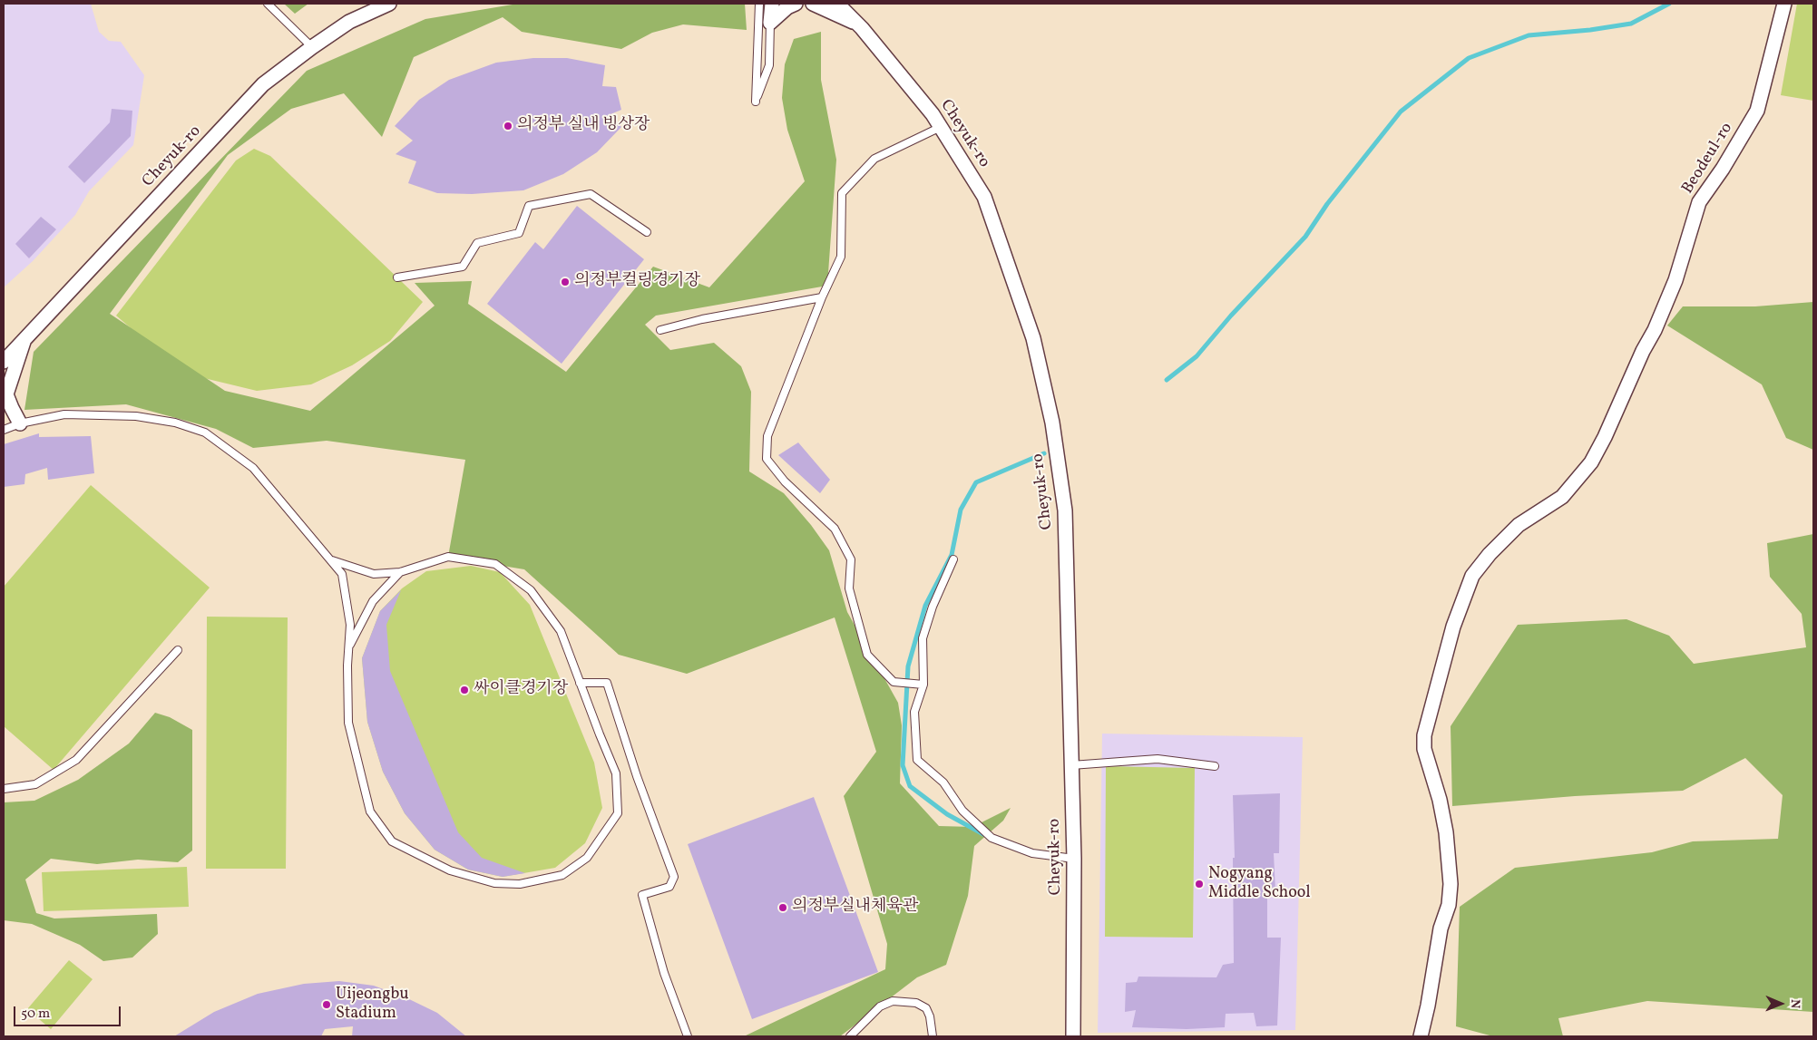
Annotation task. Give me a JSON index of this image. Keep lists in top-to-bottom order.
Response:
{
  "streets": {
    "street": ["Cheyuk-ro", "Beodeul-ro"]
  },
  "places": [
    "의정부 실내 빙상장",
    "의정부컬링경기장",
    "싸이클경기장",
    "Nogyang Middle School",
    "의정부실내체육관",
    "Uijeongbu Stadium"
  ],
  "scale_bar": "50 m",
  "north": "right"
}
